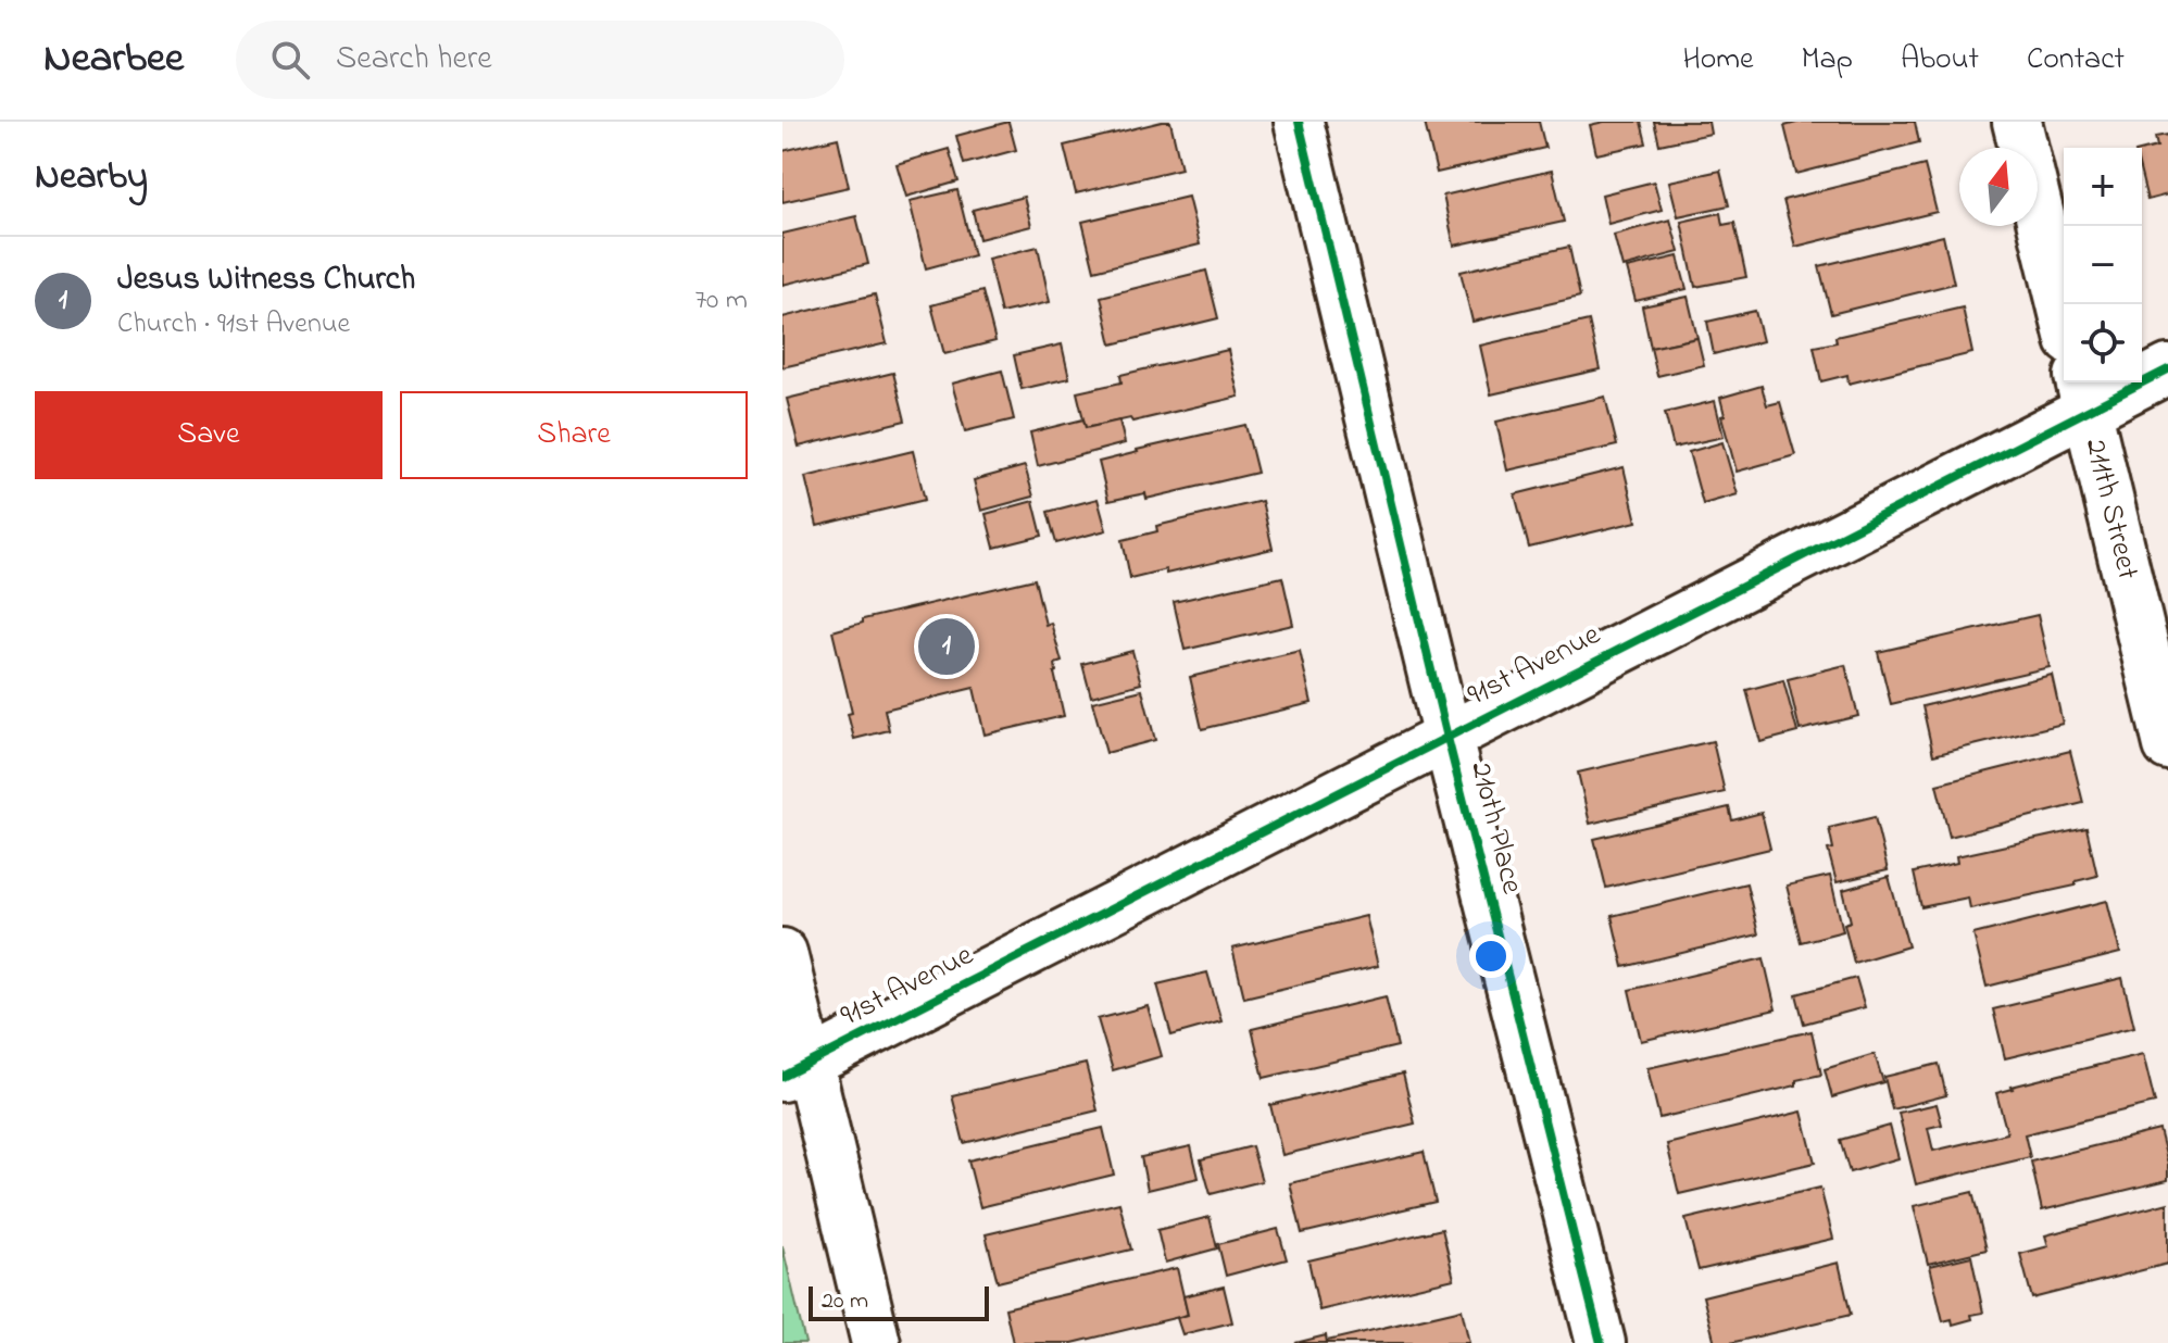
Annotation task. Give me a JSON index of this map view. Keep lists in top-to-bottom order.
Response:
{
  "streets": {
    "street": ["211th Street", "91st Avenue", "210th Place"]
  },
  "crossings": [
    ["211th Street", "91st Avenue"],
    ["91st Avenue", "210th Place"]
  ],
  "scale_bar": "20 m",
  "north": "top",
  "page": {
    "header": "Nearbee",
    "search": "Search here",
    "nav": [
      "Home",
      "Map",
      "About",
      "Contact"
    ],
    "heading": "Nearby",
    "map_buttons": ["+", "−"],
    "list": [
      {
        "mark": "1",
        "name": "Jesus Witness Church",
        "note": "Church · 91st Avenue",
        "value": "70 m"
      }
    ],
    "buttons": ["Save", "Share"],
    "pins": "1",
    "scale": "20 m"
  }
}
